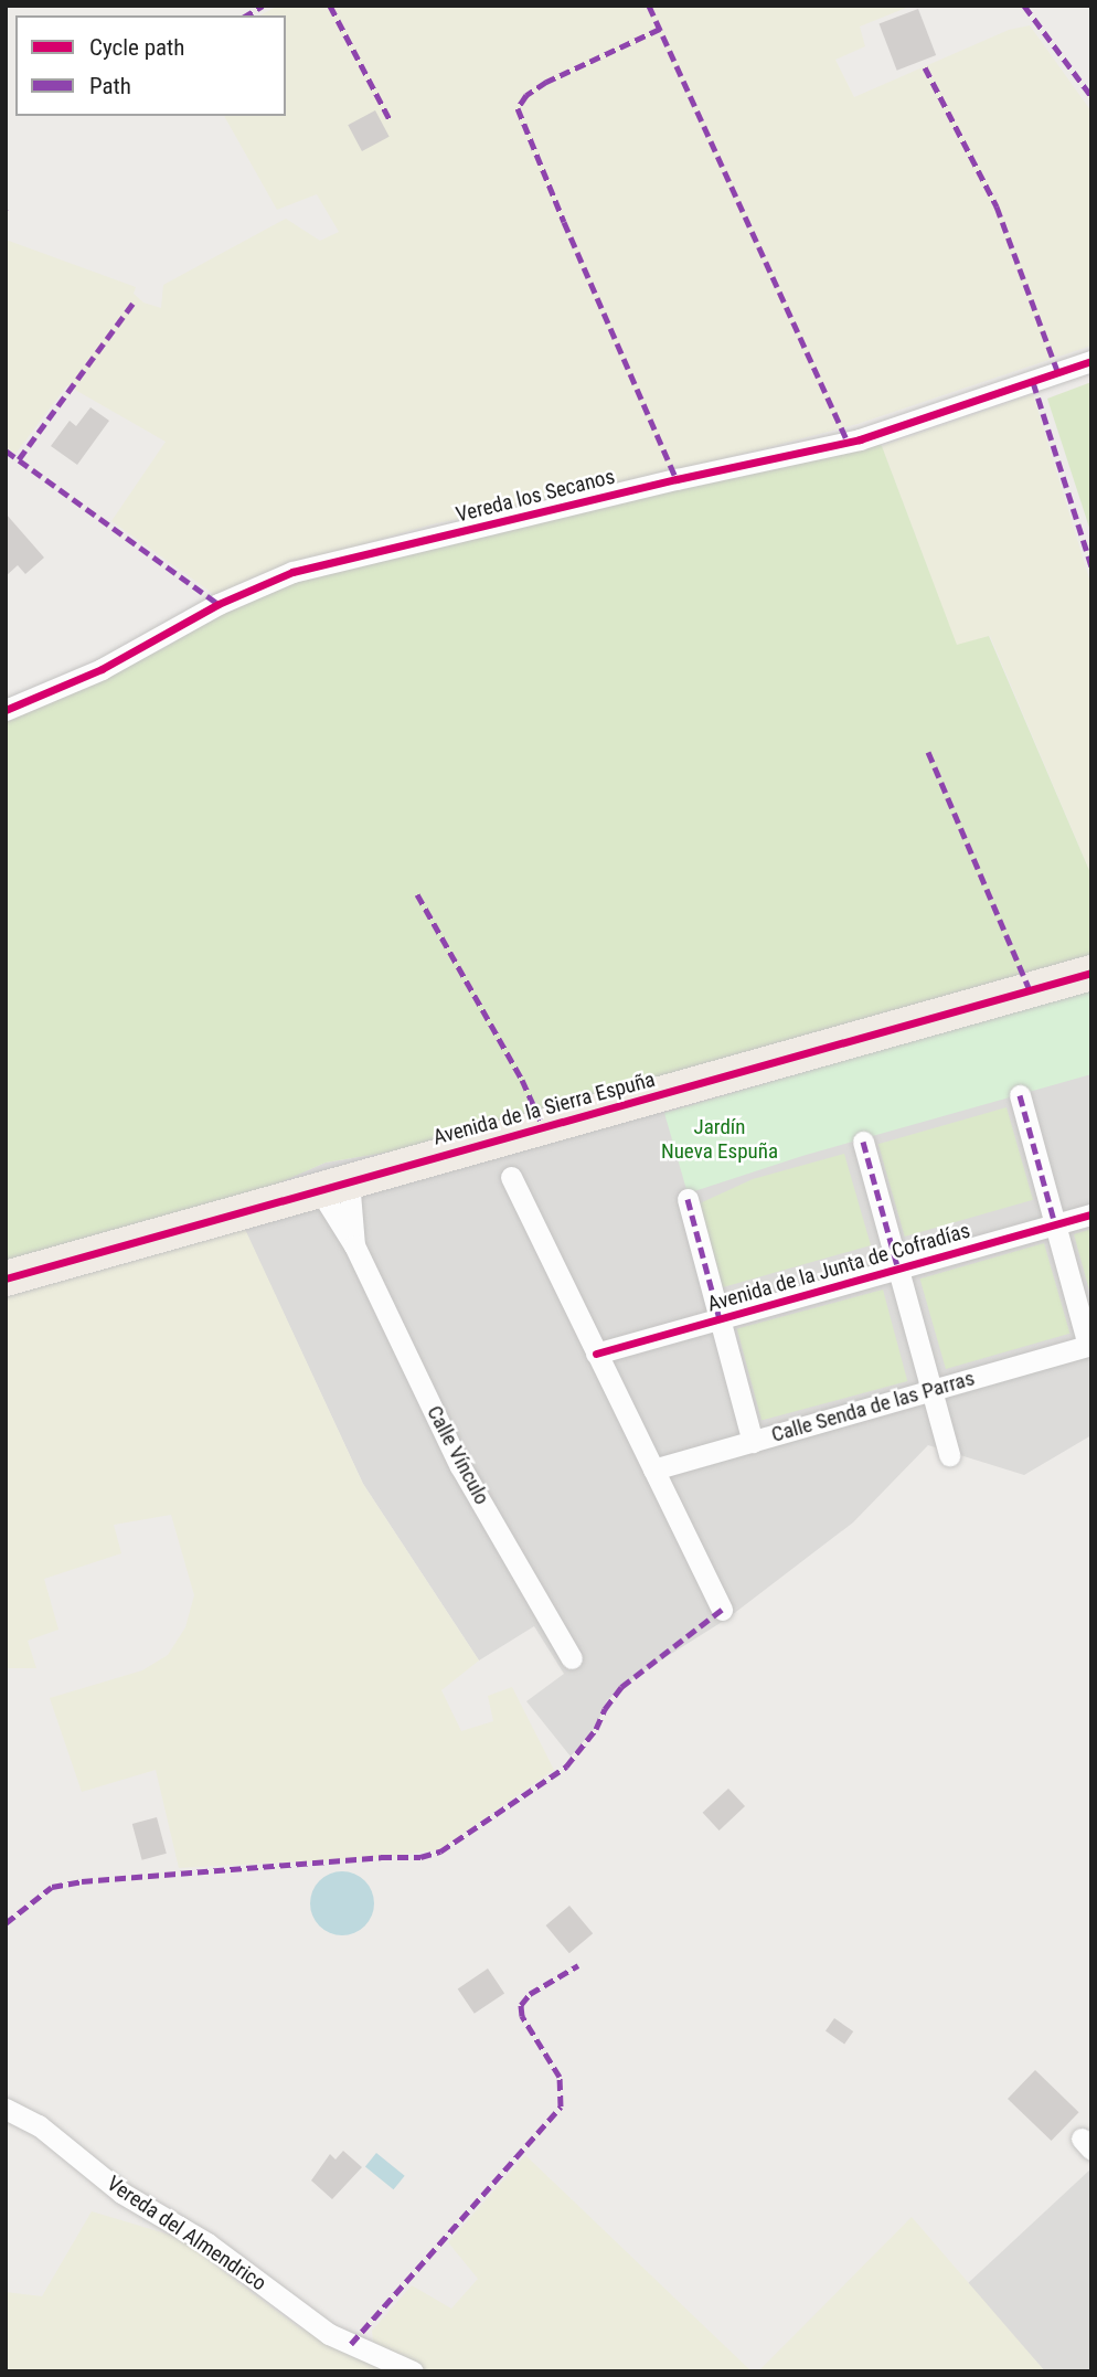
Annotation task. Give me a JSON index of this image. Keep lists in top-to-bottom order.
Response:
{
  "streets": {
    "main road": ["Avenida de la Sierra Espuña"],
    "street": [
      "Vereda los Secanos",
      "Avenida de la Junta de Cofradías",
      "Calle Senda de las Parras",
      "Calle Vínculo",
      "Vereda del Almendrico"
    ]
  },
  "crossings": [
    ["Avenida de la Sierra Espuña", "Calle Vínculo"]
  ],
  "parks": ["Jardín Nueva Espuña"],
  "legend": ["Cycle path", "Path"]
}
